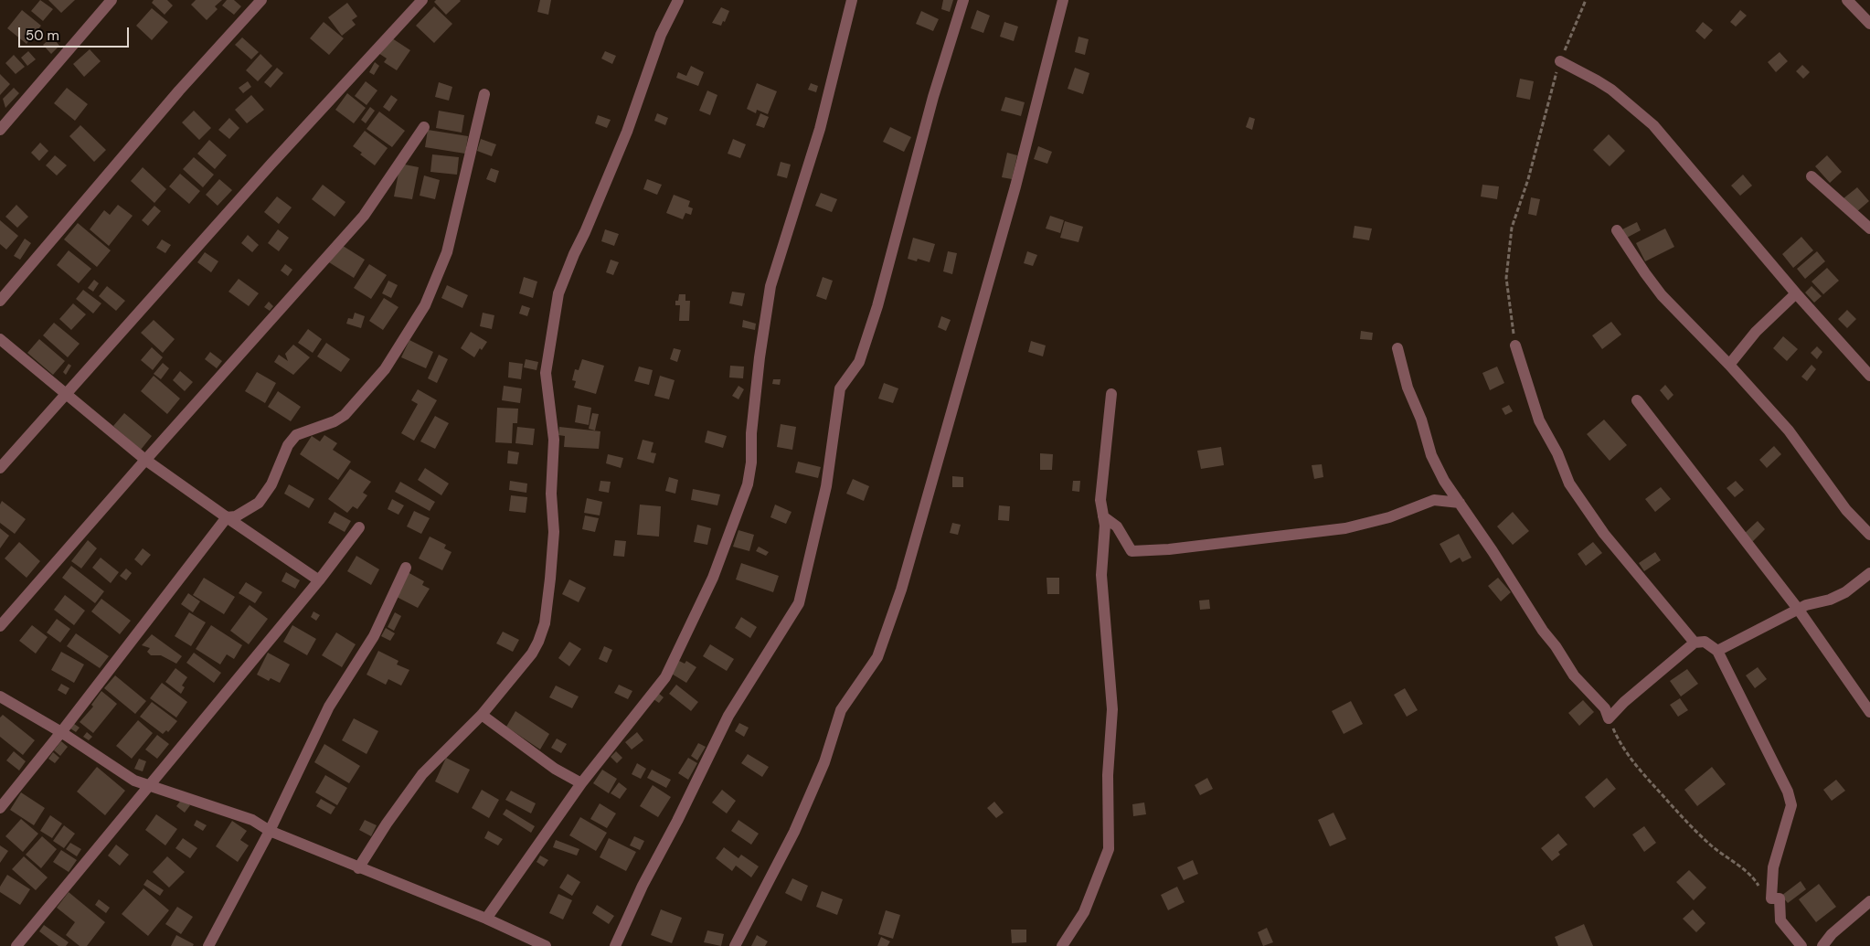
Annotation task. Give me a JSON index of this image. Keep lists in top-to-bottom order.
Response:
{
  "scale_bar": "50 m"
}
